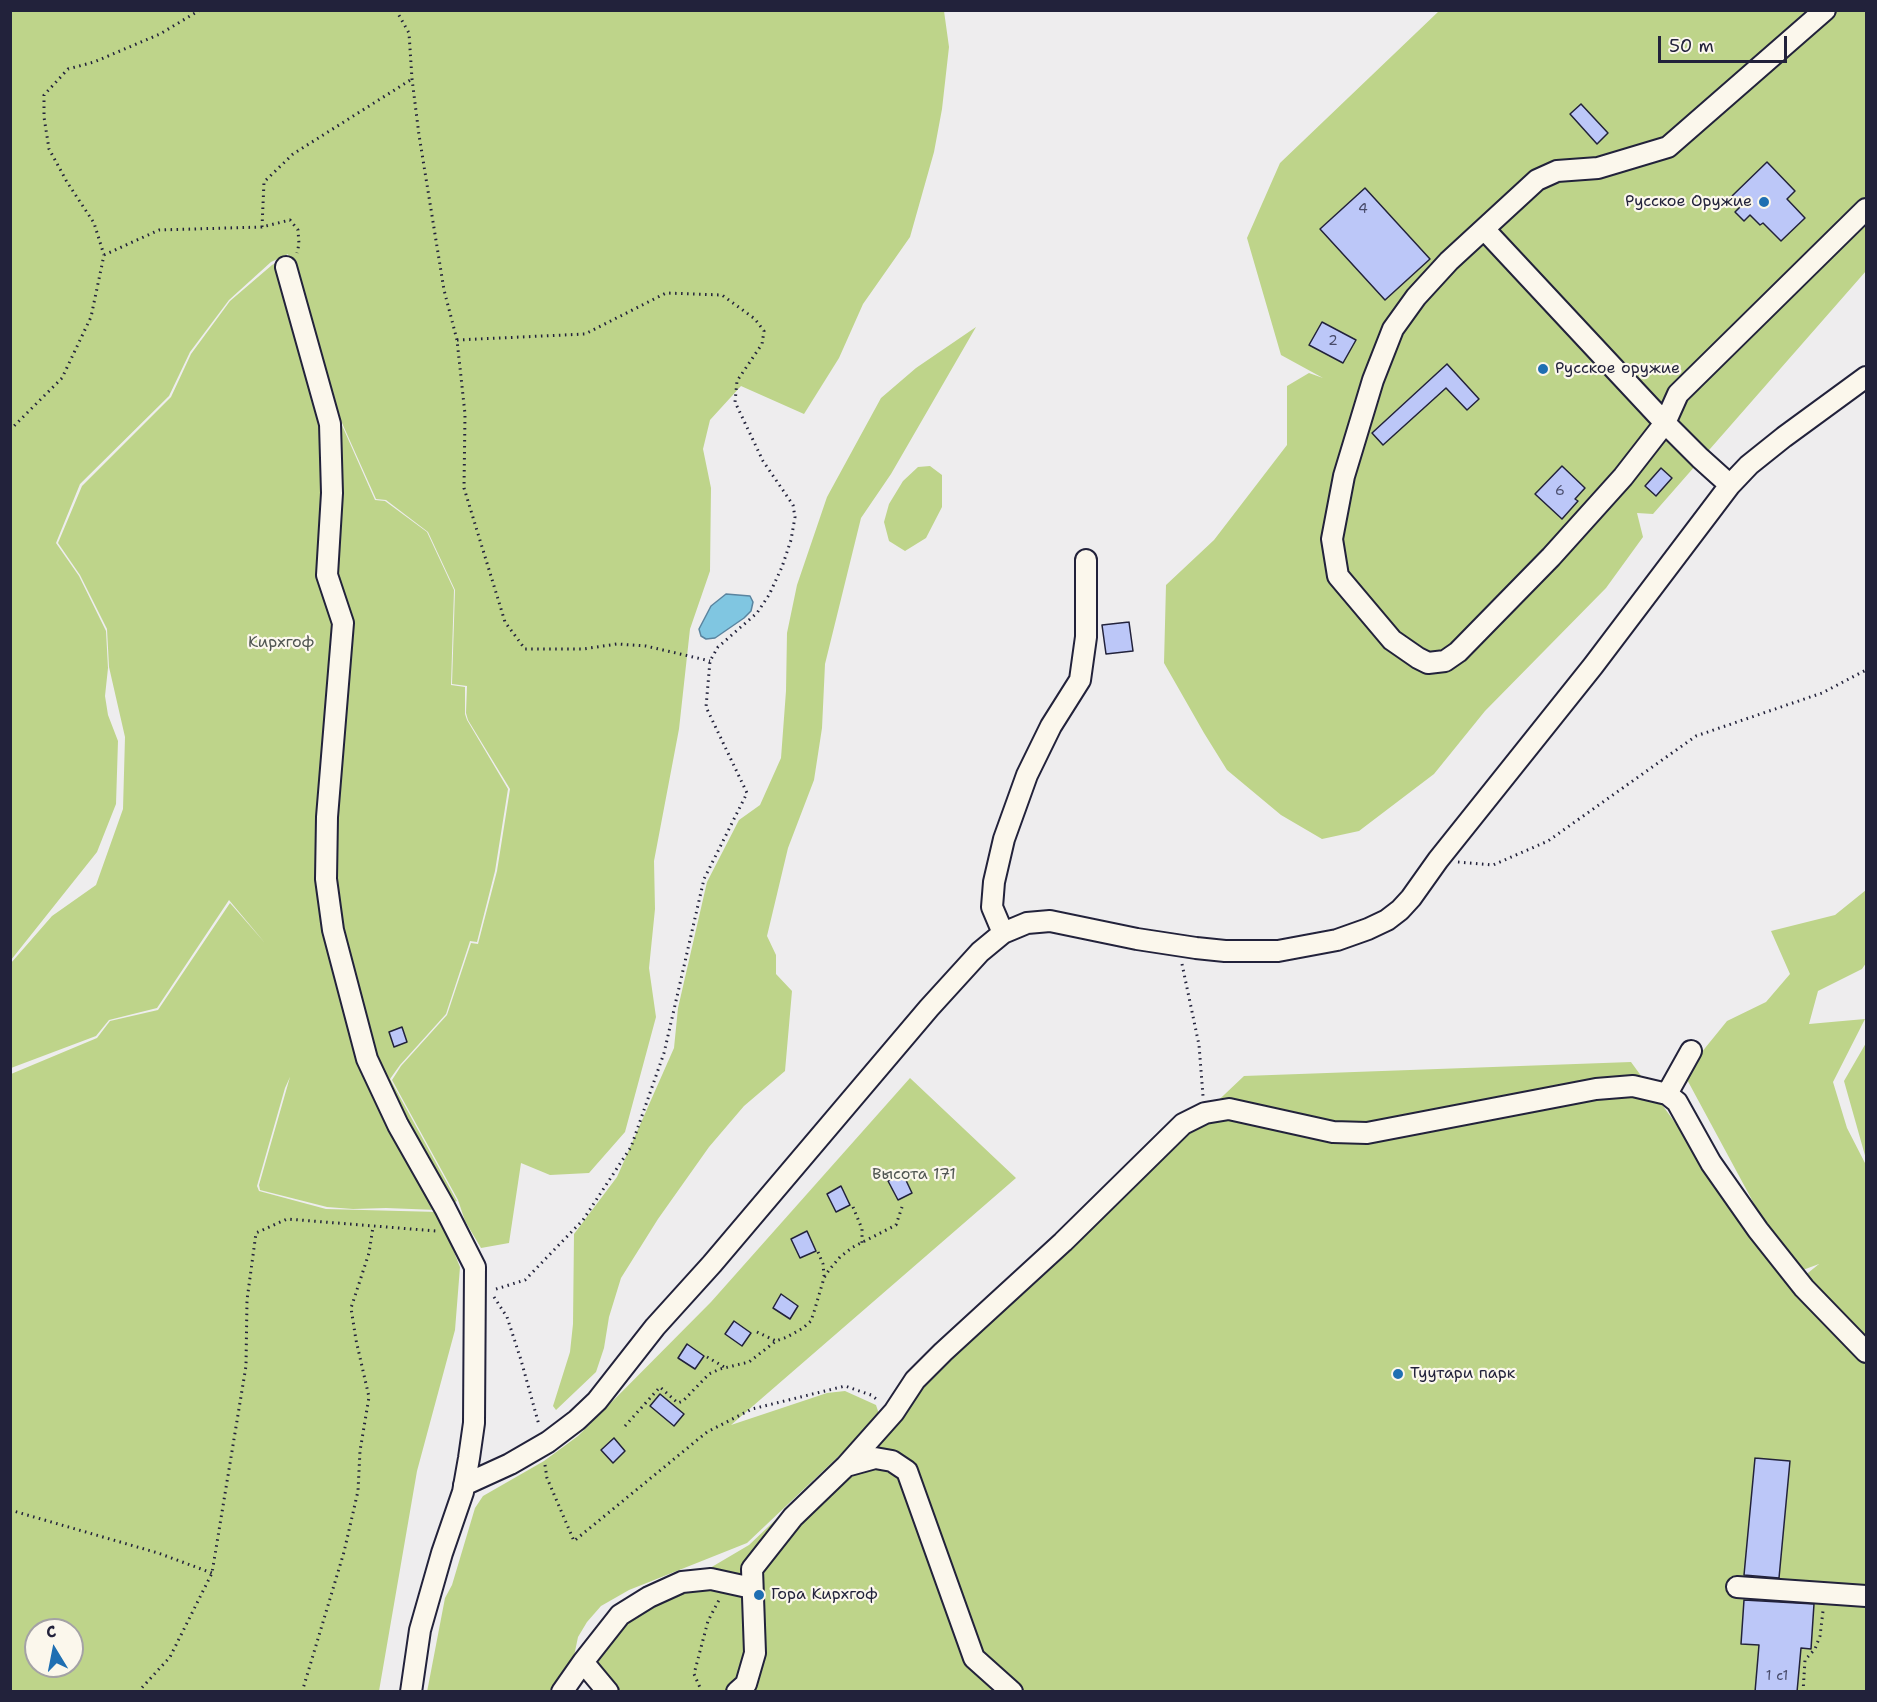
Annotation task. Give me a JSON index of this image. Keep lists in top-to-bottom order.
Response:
{
  "parks": ["Кирхгоф", "Высота 171"],
  "places": [
    "Русское Оружие",
    "Русское оружие",
    "Туутари парк",
    "Гора Кирхгоф"
  ],
  "house_numbers": [
    "4",
    "2",
    "6",
    "1 с1"
  ],
  "scale_bar": "50 m",
  "north": "top"
}
